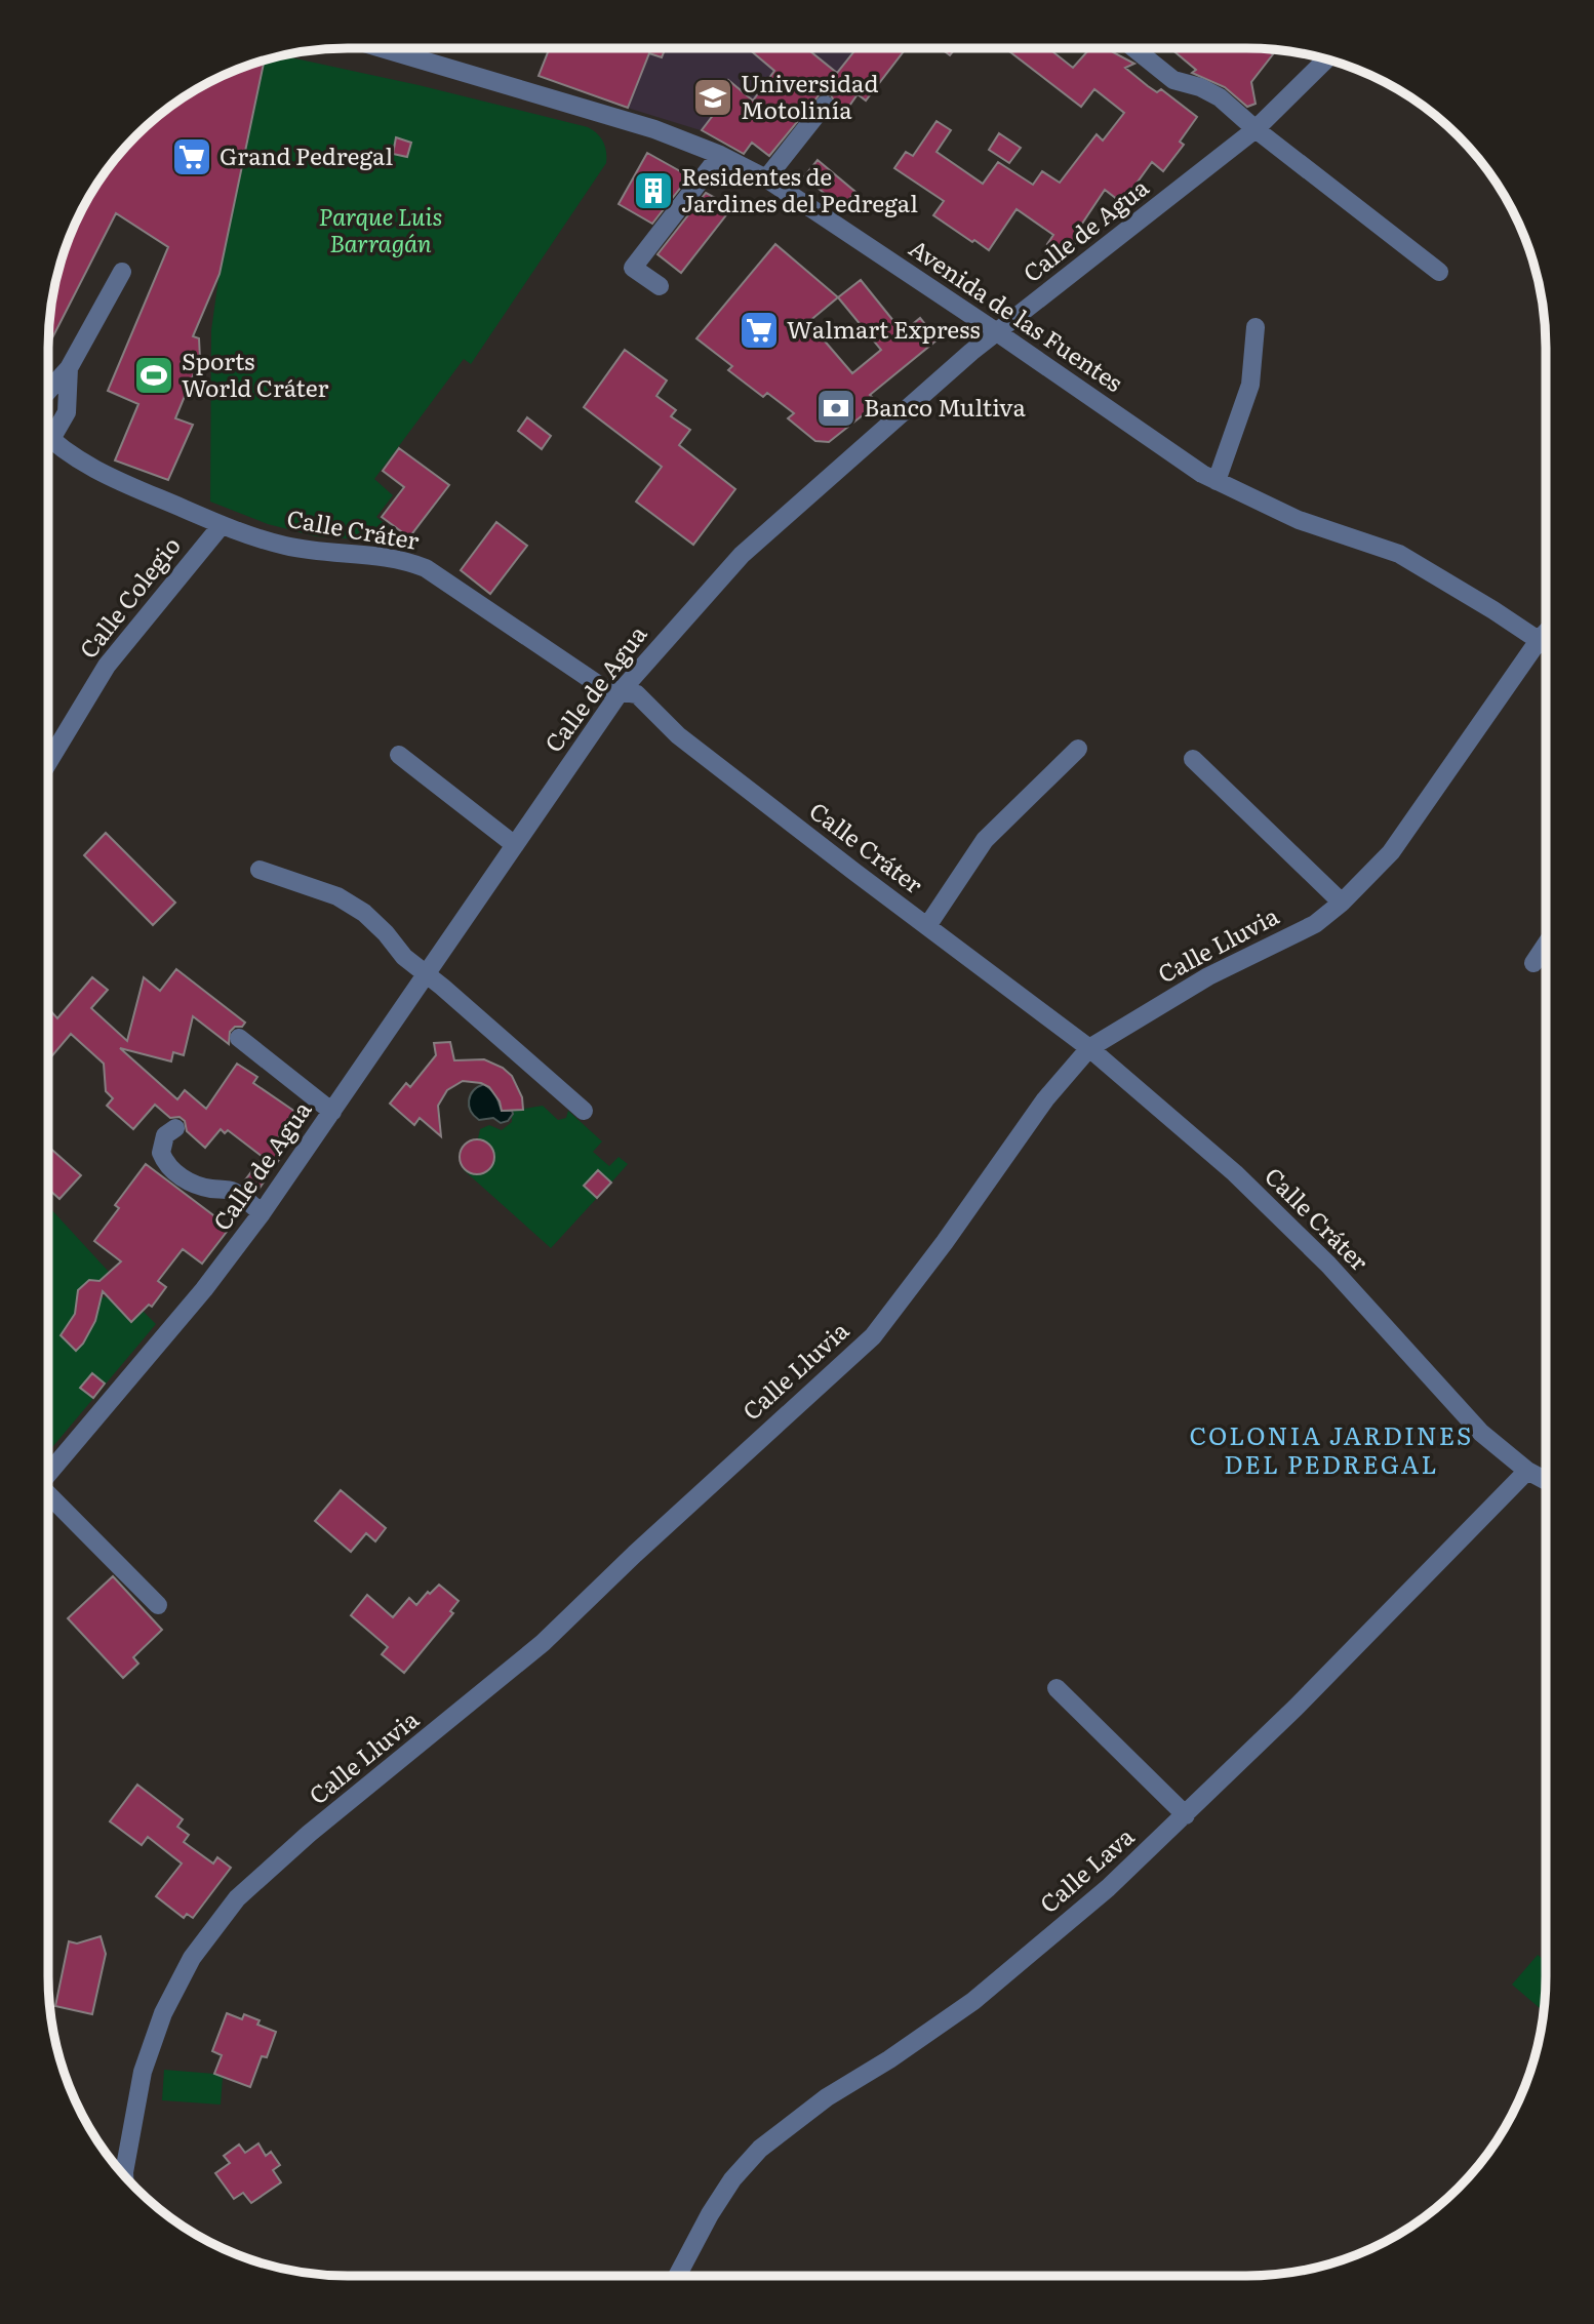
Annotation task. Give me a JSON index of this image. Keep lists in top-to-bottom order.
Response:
{
  "streets": {
    "street": [
      "Calle de Agua",
      "Avenida de las Fuentes",
      "Calle Cráter",
      "Calle Colegio",
      "Calle Lluvia",
      "Calle Lava"
    ]
  },
  "crossings": [
    ["Calle de Agua", "Avenida de las Fuentes"],
    ["Calle de Agua", "Calle Cráter"],
    ["Avenida de las Fuentes", "Calle Lluvia"],
    ["Calle Cráter", "Calle Colegio"],
    ["Calle Cráter", "Calle Lluvia"],
    ["Calle Cráter", "Calle Lava"]
  ],
  "districts": ["COLONIA JARDINES DEL PEDREGAL"],
  "parks": ["Parque Luis Barragán"],
  "places": {
    "school or university": ["Universidad Motolinía"],
    "supermarket": ["Grand Pedregal", "Walmart Express"],
    "building": ["Residentes de Jardines del Pedregal"],
    "sports": ["Sports World Cráter"],
    "bank": ["Banco Multiva"]
  }
}
